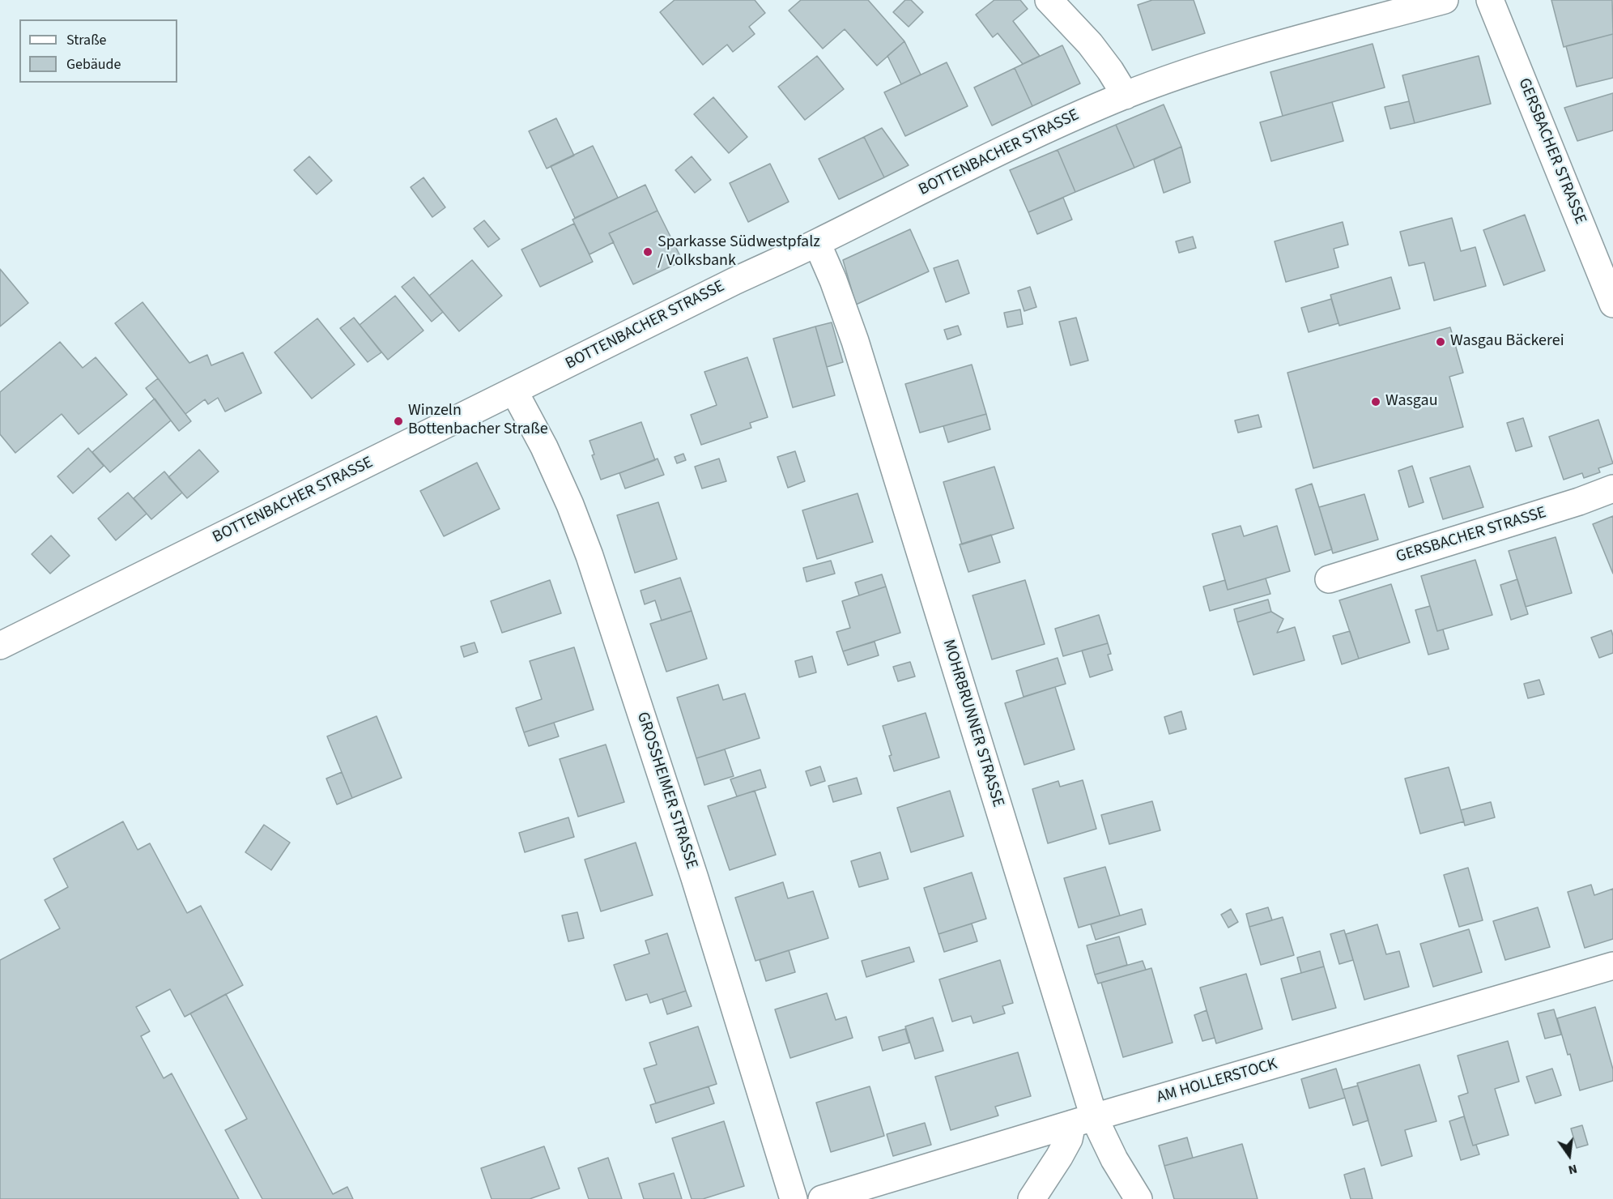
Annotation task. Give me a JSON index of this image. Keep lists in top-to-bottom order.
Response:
{
  "streets": {
    "street": [
      "GERSBACHER STRASSE",
      "BOTTENBACHER STRASSE",
      "MOHRBRUNNER STRASSE",
      "GROSSHEIMER STRASSE",
      "AM HOLLERSTOCK"
    ]
  },
  "crossings": [
    ["BOTTENBACHER STRASSE", "MOHRBRUNNER STRASSE"],
    ["BOTTENBACHER STRASSE", "GROSSHEIMER STRASSE"],
    ["MOHRBRUNNER STRASSE", "AM HOLLERSTOCK"]
  ],
  "places": [
    "Sparkasse Südwestpfalz / Volksbank",
    "Wasgau Bäckerei",
    "Wasgau",
    "Winzeln Bottenbacher Straße"
  ],
  "legend": ["Straße", "Gebäude"],
  "north": "bottom"
}
